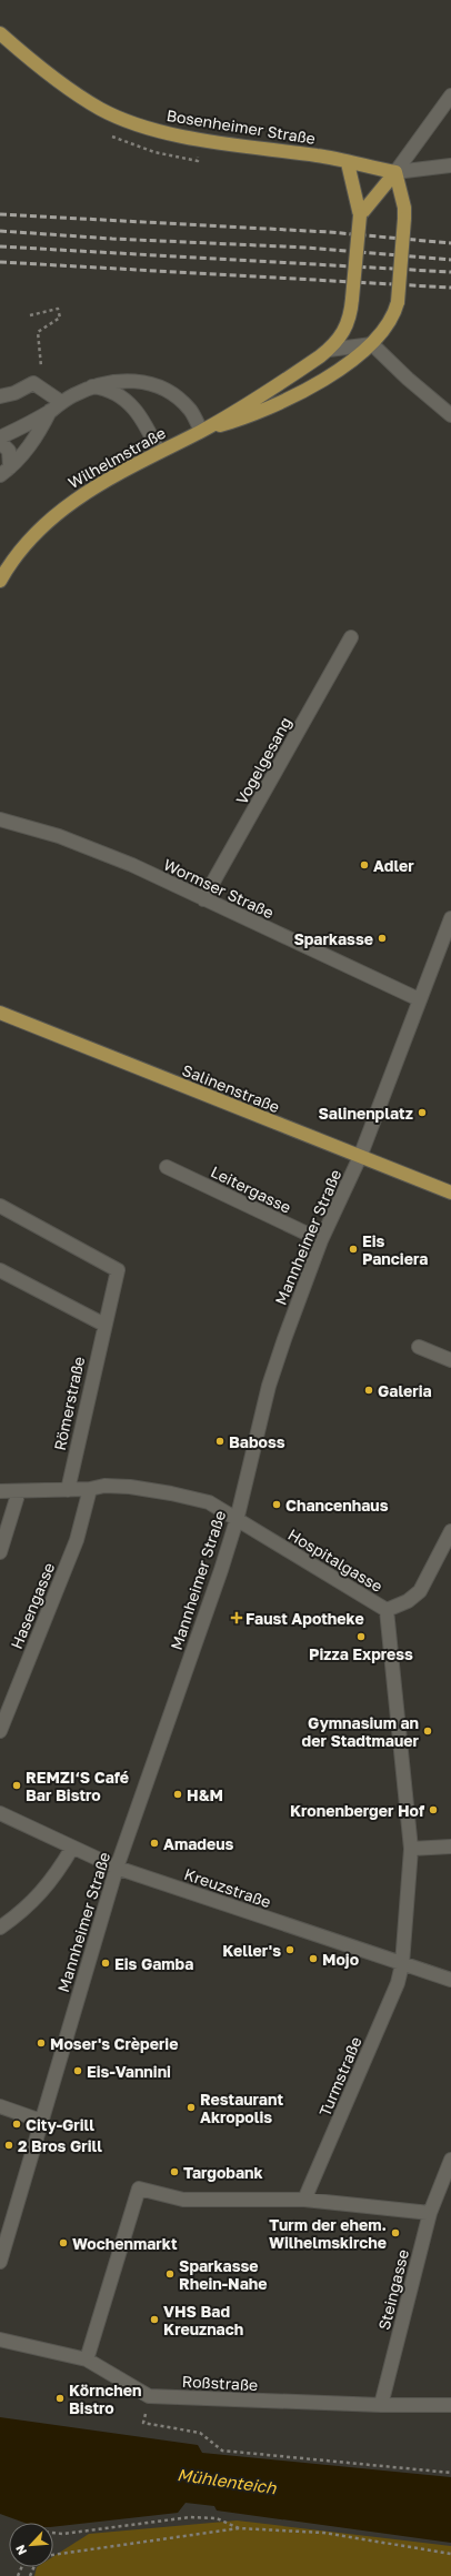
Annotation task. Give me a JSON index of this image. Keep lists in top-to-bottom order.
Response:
{
  "streets": {
    "main road": ["Bosenheimer Straße", "Wilhelmstraße", "Salinenstraße"],
    "street": [
      "Vogelgesang",
      "Wormser Straße",
      "Leitergasse",
      "Mannheimer Straße",
      "Römerstraße",
      "Hospitalgasse",
      "Hasengasse",
      "Kreuzstraße",
      "Turmstraße",
      "Steingasse",
      "Roßstraße"
    ]
  },
  "crossings": [
    ["Bosenheimer Straße", "Wilhelmstraße"],
    ["Vogelgesang", "Wormser Straße"],
    ["Wormser Straße", "Mannheimer Straße"],
    ["Salinenstraße", "Mannheimer Straße"],
    ["Leitergasse", "Mannheimer Straße"],
    ["Mannheimer Straße", "Hospitalgasse"],
    ["Mannheimer Straße", "Kreuzstraße"],
    ["Hospitalgasse", "Kreuzstraße"],
    ["Hospitalgasse", "Turmstraße"],
    ["Kreuzstraße", "Turmstraße"],
    ["Steingasse", "Roßstraße"]
  ],
  "water": ["Mühlenteich"],
  "places": {
    "other": [
      "Adler",
      "Sparkasse",
      "Salinenplatz",
      "Eis Panciera",
      "Galeria",
      "Baboss",
      "Chancenhaus",
      "Pizza Express",
      "Gymnasium an der Stadtmauer",
      "REMZI‘S Café Bar Bistro",
      "H&M",
      "Kronenberger Hof",
      "Amadeus",
      "Keller's",
      "Mojo",
      "Eis Gamba",
      "Moser's Crèperie",
      "Eis-Vannini",
      "Restaurant Akropolis",
      "City-Grill",
      "2 Bros Grill",
      "Targobank",
      "Turm der ehem. Wilhelmskirche",
      "Wochenmarkt",
      "Sparkasse Rhein-Nahe",
      "VHS Bad Kreuznach",
      "Körnchen Bistro"
    ],
    "health": ["Faust Apotheke"]
  },
  "north": "bottom left"
}
